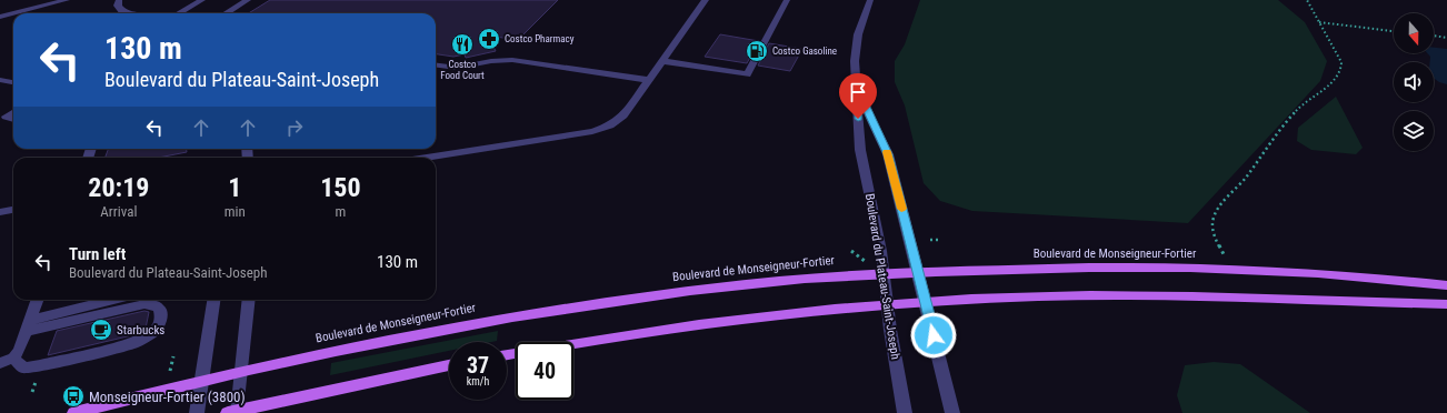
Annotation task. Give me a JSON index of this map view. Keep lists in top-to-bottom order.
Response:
{
  "streets": {
    "main road": ["Boulevard de Monseigneur-Fortier"],
    "street": ["Boulevard du Plateau-Saint-Joseph"]
  },
  "crossings": [
    ["Boulevard de Monseigneur-Fortier", "Boulevard du Plateau-Saint-Joseph"]
  ],
  "places": {
    "pharmacy": ["Costco Pharmacy"],
    "restaurant": ["Costco Food Court"],
    "fuel station": ["Costco Gasoline"],
    "cafe": ["Starbucks"],
    "bus stop": ["Monseigneur-Fortier (3800)"]
  },
  "north": "bottom",
  "page": {
    "turn": ["130 m", "Boulevard du Plateau-Saint-Joseph"],
    "eta": [
      "20:19",
      "Arrival",
      "1",
      "min",
      "150",
      "m"
    ],
    "list": [
      {
        "name": "Turn left",
        "note": "Boulevard du Plateau-Saint-Joseph",
        "value": "130 m"
      }
    ],
    "speed": "37 km/h",
    "limit": "40"
  }
}
